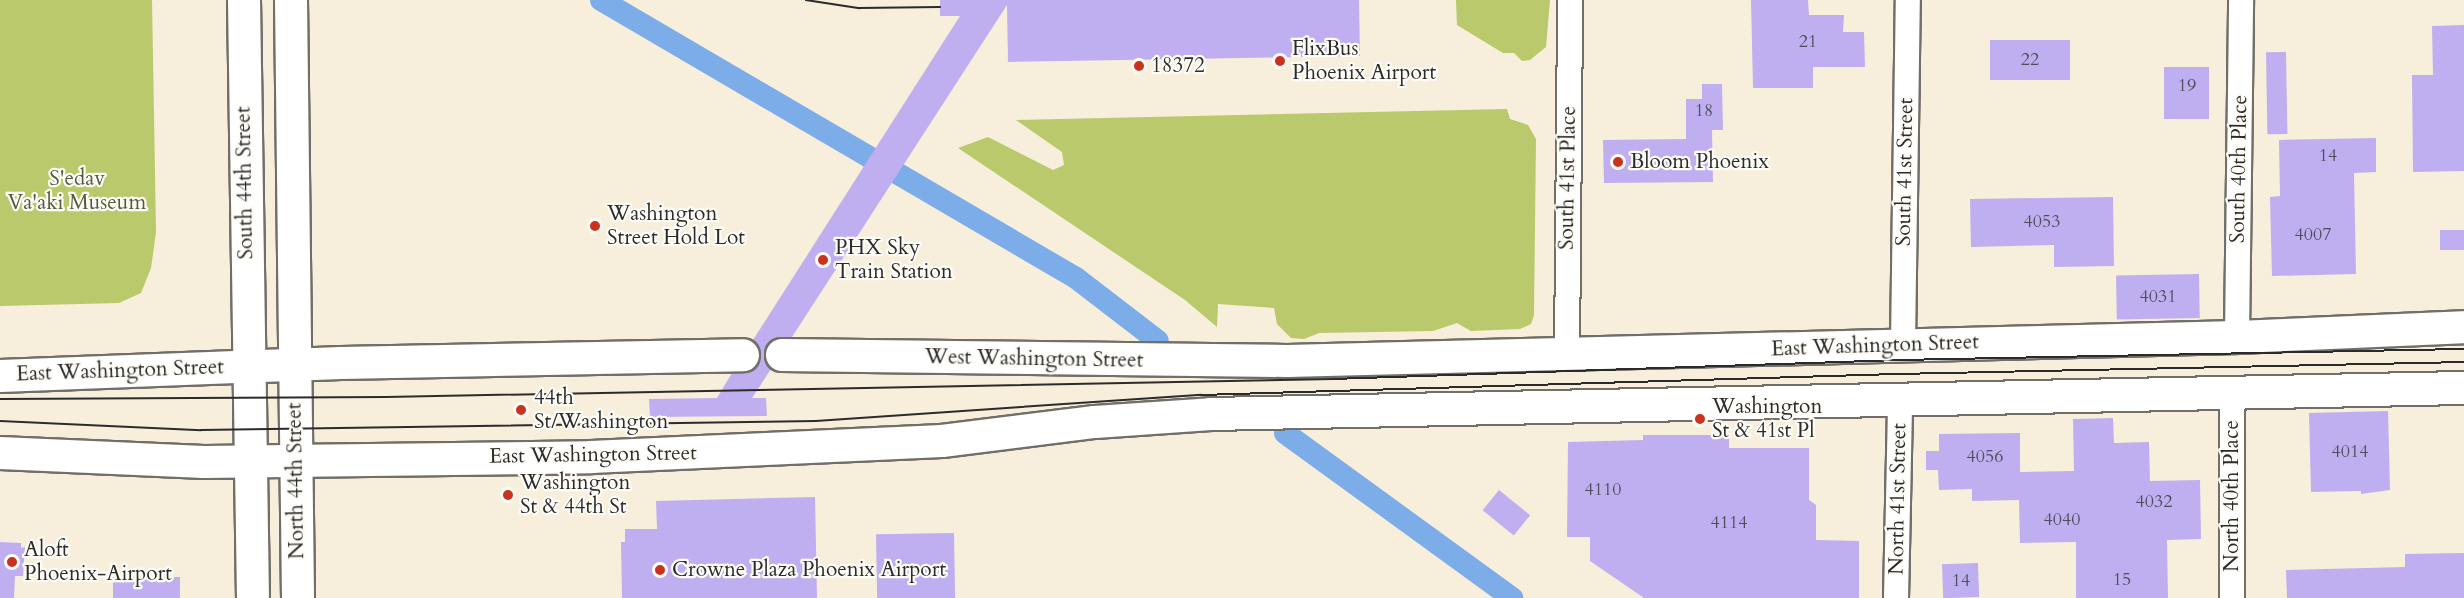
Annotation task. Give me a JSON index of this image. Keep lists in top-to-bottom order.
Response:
{
  "streets": {
    "main road": [
      "South 44th Street",
      "East Washington Street",
      "West Washington Street",
      "North 44th Street"
    ],
    "street": [
      "South 40th Place",
      "South 41st Street",
      "South 41st Place",
      "North 40th Place",
      "North 41st Street"
    ]
  },
  "crossings": [
    ["South 40th Place", "East Washington Street"],
    ["South 41st Street", "East Washington Street"],
    ["South 41st Place", "East Washington Street"],
    ["South 44th Street", "East Washington Street"],
    ["East Washington Street", "West Washington Street"],
    ["East Washington Street", "North 44th Street"],
    ["East Washington Street", "North 41st Street"]
  ],
  "parks": ["S'edav Va'aki Museum"],
  "places": [
    "FlixBus Phoenix Airport",
    "18372",
    "Bloom Phoenix",
    "Washington Street Hold Lot",
    "PHX Sky Train Station",
    "44th St/Washington",
    "Washington St & 41st Pl",
    "Washington St & 44th St",
    "Aloft Phoenix-Airport",
    "Crowne Plaza Phoenix Airport"
  ],
  "house_numbers": [
    "21",
    "22",
    "19",
    "18",
    "14",
    "4053",
    "4007",
    "4031",
    "4014",
    "4056",
    "4110",
    "4032",
    "4040",
    "4114",
    "15",
    "14"
  ]
}
